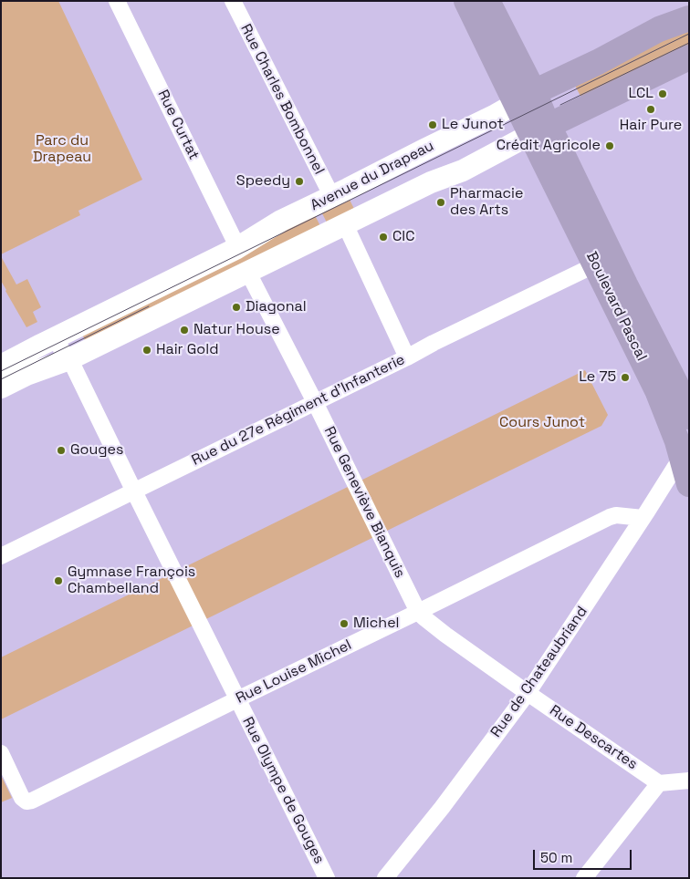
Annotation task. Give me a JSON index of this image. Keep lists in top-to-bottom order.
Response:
{
  "streets": {
    "main road": ["Avenue du Drapeau", "Boulevard Pascal"],
    "street": [
      "Rue Charles Bombonnel",
      "Rue Curtat",
      "Rue du 27e Régiment d'Infanterie",
      "Rue Geneviève Bianquis",
      "Rue Louise Michel",
      "Rue de Chateaubriand",
      "Rue Descartes",
      "Rue Olympe de Gouges"
    ]
  },
  "crossings": [
    ["Rue Charles Bombonnel", "Avenue du Drapeau"],
    ["Rue Curtat", "Avenue du Drapeau"],
    ["Avenue du Drapeau", "Boulevard Pascal"],
    ["Avenue du Drapeau", "Rue Geneviève Bianquis"],
    ["Avenue du Drapeau", "Rue Olympe de Gouges"],
    ["Boulevard Pascal", "Rue du 27e Régiment d'Infanterie"],
    ["Boulevard Pascal", "Rue de Chateaubriand"],
    ["Rue du 27e Régiment d'Infanterie", "Rue Geneviève Bianquis"],
    ["Rue du 27e Régiment d'Infanterie", "Rue Olympe de Gouges"],
    ["Rue Geneviève Bianquis", "Rue Louise Michel"],
    ["Rue Geneviève Bianquis", "Rue de Chateaubriand"],
    ["Rue Geneviève Bianquis", "Rue Descartes"],
    ["Rue Louise Michel", "Rue de Chateaubriand"],
    ["Rue Louise Michel", "Rue Olympe de Gouges"],
    ["Rue de Chateaubriand", "Rue Descartes"]
  ],
  "parks": ["Parc du Drapeau", "Cours Junot"],
  "places": [
    "LCL",
    "Hair Pure",
    "Le Junot",
    "Crédit Agricole",
    "Speedy",
    "Pharmacie des Arts",
    "CIC",
    "Diagonal",
    "Natur House",
    "Hair Gold",
    "Le 75",
    "Gouges",
    "Gymnase François Chambelland",
    "Michel"
  ],
  "scale_bar": "50 m"
}
